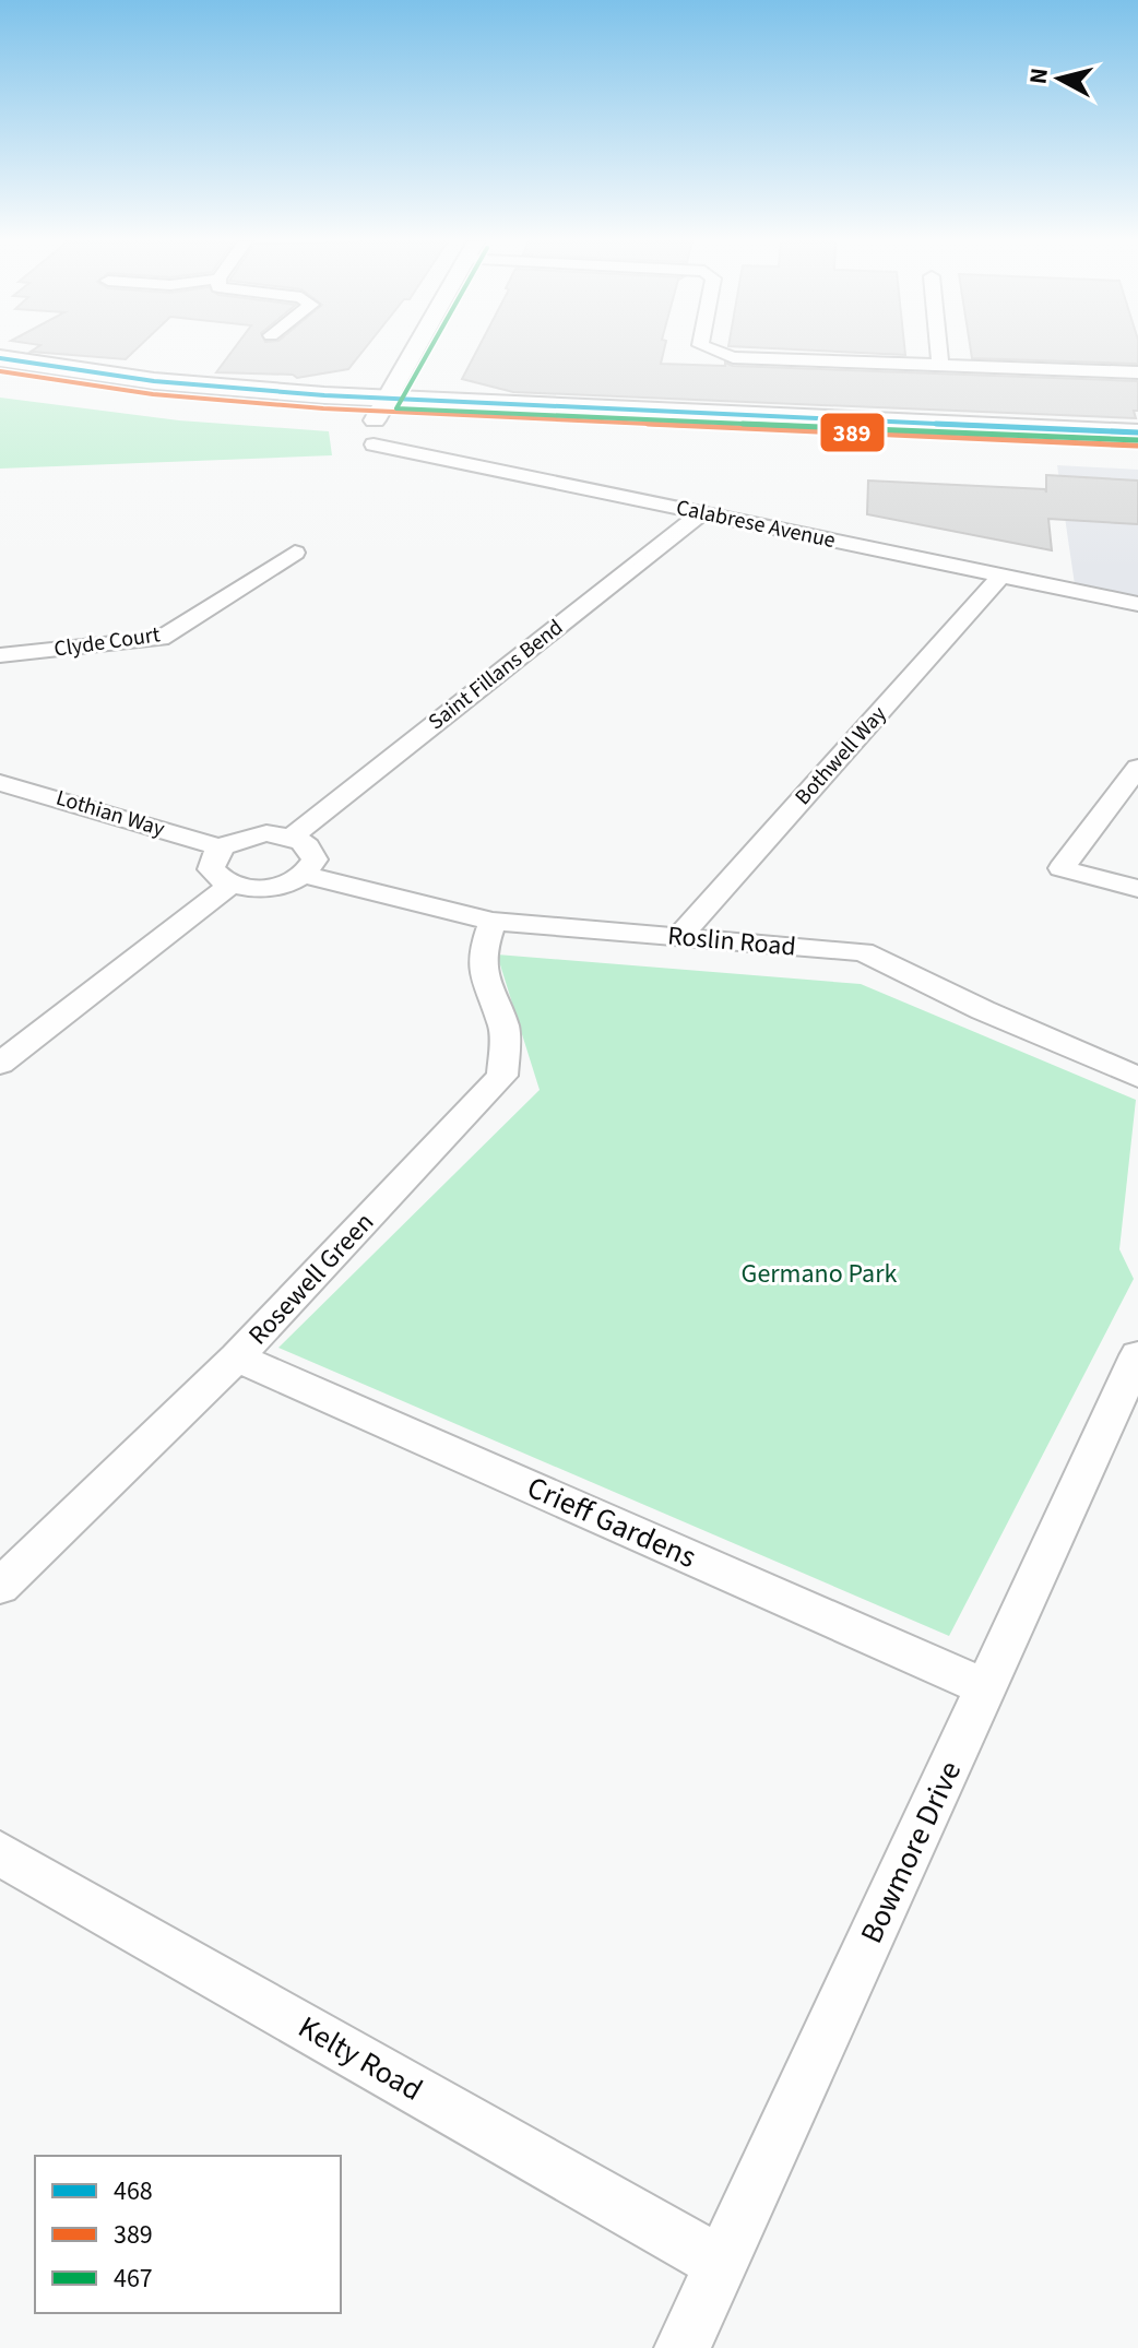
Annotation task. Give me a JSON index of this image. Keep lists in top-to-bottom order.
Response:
{
  "streets": {
    "street": [
      "Calabrese Avenue",
      "Clyde Court",
      "Saint Fillans Bend",
      "Bothwell Way",
      "Lothian Way",
      "Roslin Road",
      "Rosewell Green",
      "Crieff Gardens",
      "Bowmore Drive",
      "Kelty Road"
    ]
  },
  "crossings": [
    ["Calabrese Avenue", "Saint Fillans Bend"],
    ["Calabrese Avenue", "Bothwell Way"],
    ["Bothwell Way", "Roslin Road"],
    ["Roslin Road", "Rosewell Green"],
    ["Rosewell Green", "Crieff Gardens"],
    ["Crieff Gardens", "Bowmore Drive"],
    ["Bowmore Drive", "Kelty Road"]
  ],
  "parks": ["Germano Park"],
  "lines": ["transit line 467", "transit line 468", "transit line 389"],
  "legend": ["468", "389", "467"],
  "north": "left"
}
